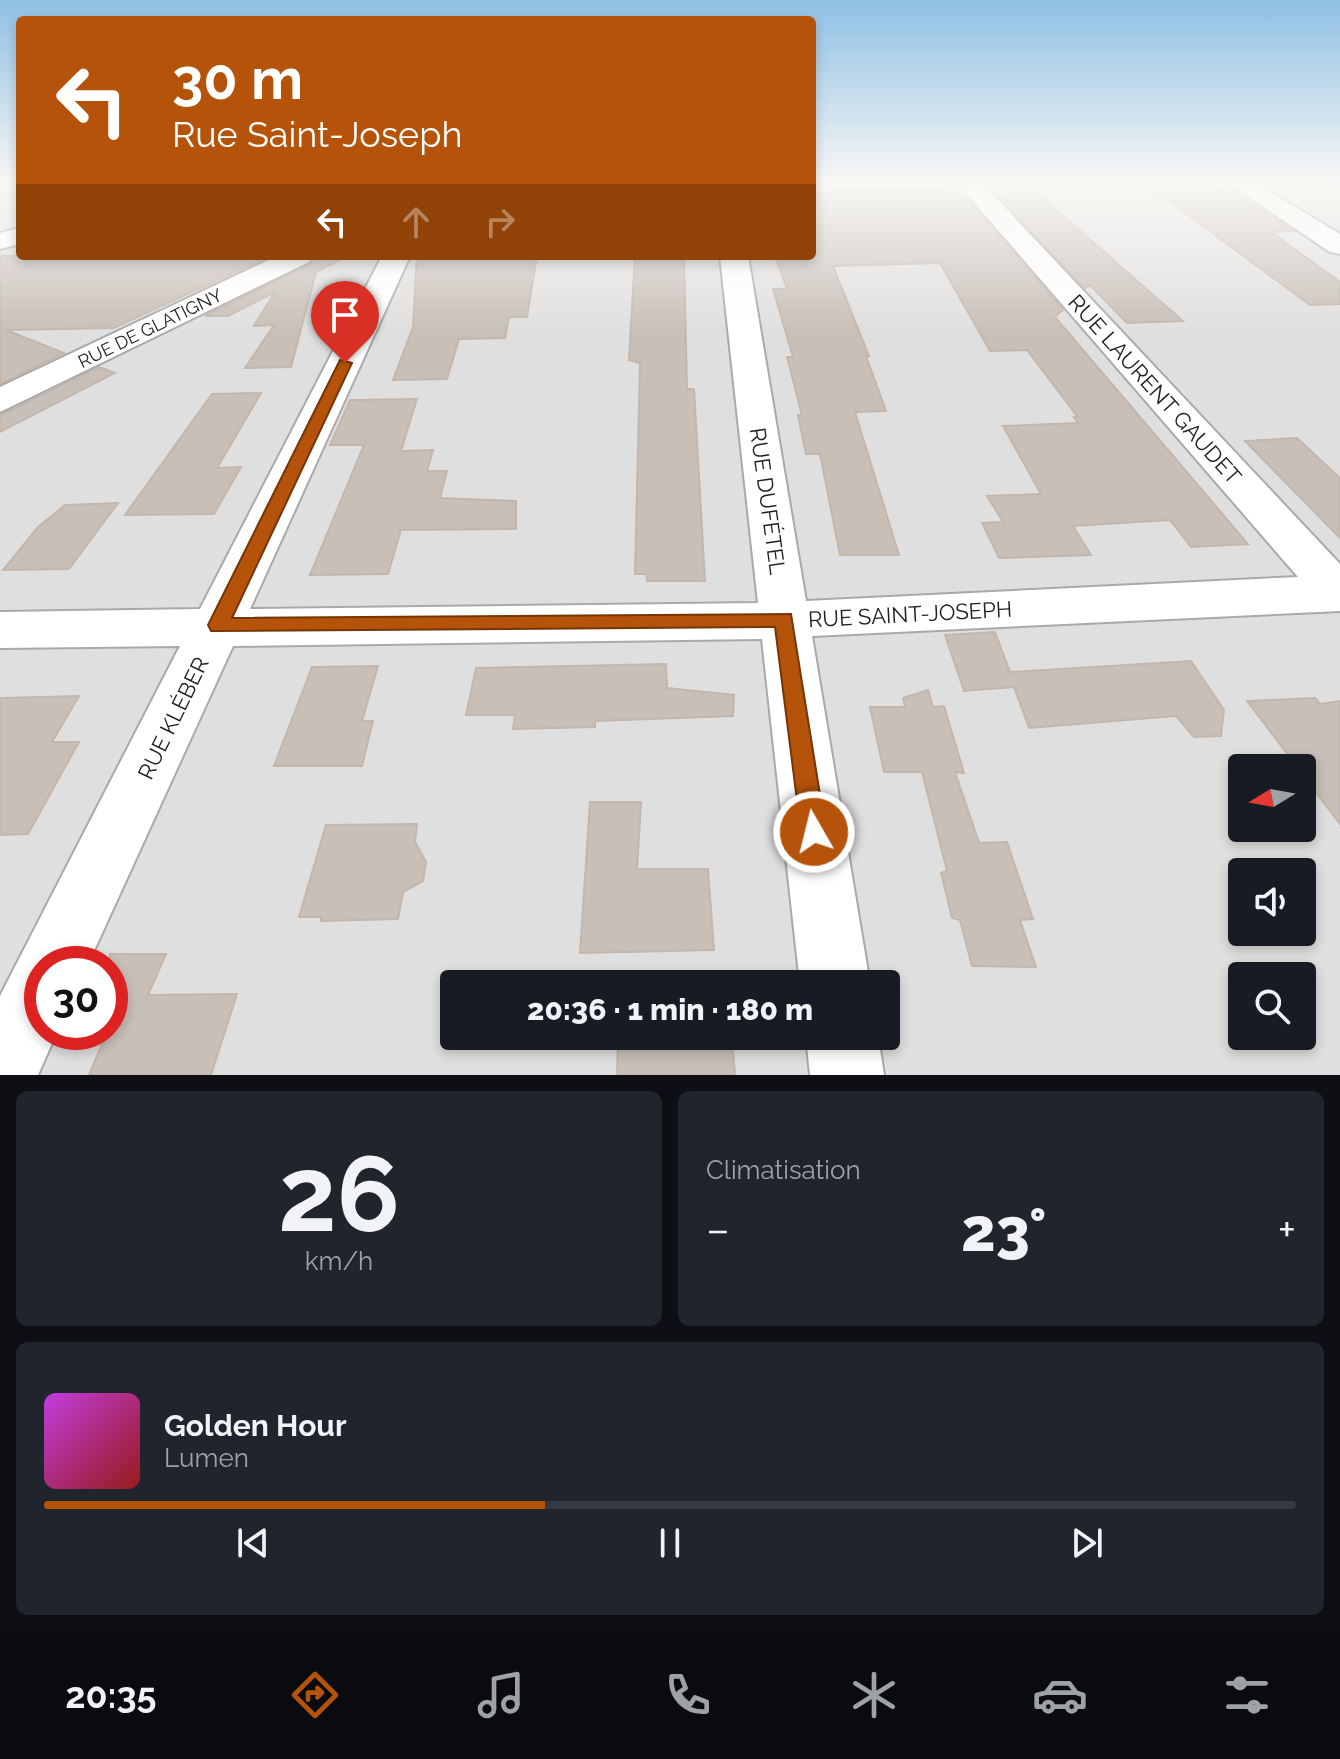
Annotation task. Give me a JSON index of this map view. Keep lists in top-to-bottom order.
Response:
{
  "streets": {
    "street": [
      "RUE DE GLATIGNY",
      "RUE LAURENT GAUDET",
      "RUE DUFÉTEL",
      "RUE SAINT-JOSEPH",
      "RUE KLÉBER"
    ]
  },
  "crossings": [
    ["RUE LAURENT GAUDET", "RUE SAINT-JOSEPH"],
    ["RUE DUFÉTEL", "RUE SAINT-JOSEPH"],
    ["RUE SAINT-JOSEPH", "RUE KLÉBER"]
  ],
  "north": "left",
  "page": {
    "turn": ["30 m", "Rue Saint-Joseph"],
    "limit": "30",
    "trip": "20:36 · 1 min · 180 m",
    "tile": [
      ["26", "km/h"],
      "Climatisation"
    ],
    "heat": ["−", "23°", "+"],
    "song": ["Golden Hour", "Lumen"],
    "tabs": "20:35"
  }
}
